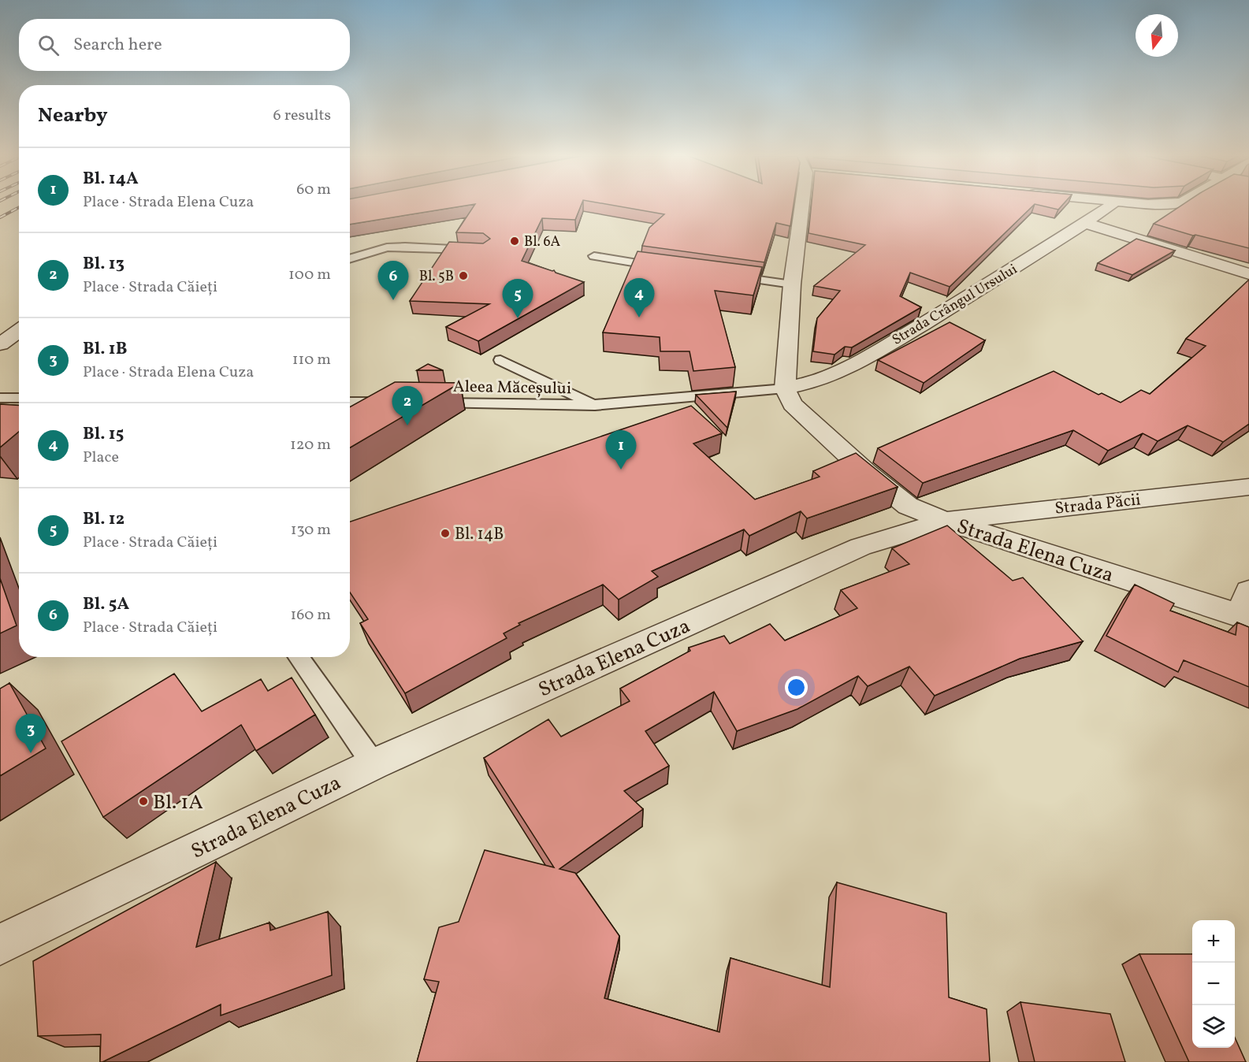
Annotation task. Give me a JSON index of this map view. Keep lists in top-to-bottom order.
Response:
{
  "streets": {
    "street": ["Strada Crângul Ursului", "Strada Păcii", "Strada Elena Cuza"],
    "lane": ["Aleea Măceșului"]
  },
  "crossings": [
    ["Strada Crângul Ursului", "Aleea Măceșului"],
    ["Strada Păcii", "Strada Elena Cuza"]
  ],
  "places": [
    "Bl. 6A",
    "Bl. 5B",
    "Bl. 14B",
    "Bl. 1A"
  ],
  "north": "bottom",
  "page": {
    "search": "Search here",
    "heading": ["Nearby", "6 results"],
    "list": [
      {
        "mark": "1",
        "name": "Bl. 14A",
        "note": "Place · Strada Elena Cuza",
        "value": "60 m"
      },
      {
        "mark": "2",
        "name": "Bl. 13",
        "note": "Place · Strada Căieți",
        "value": "100 m"
      },
      {
        "mark": "3",
        "name": "Bl. 1B",
        "note": "Place · Strada Elena Cuza",
        "value": "110 m"
      },
      {
        "mark": "4",
        "name": "Bl. 15",
        "note": "Place",
        "value": "120 m"
      },
      {
        "mark": "5",
        "name": "Bl. 12",
        "note": "Place · Strada Căieți",
        "value": "130 m"
      },
      {
        "mark": "6",
        "name": "Bl. 5A",
        "note": "Place · Strada Căieți",
        "value": "160 m"
      }
    ],
    "pins": [
      "6",
      "4",
      "5",
      "2",
      "1",
      "3"
    ],
    "map_buttons": ["+", "−"]
  }
}
